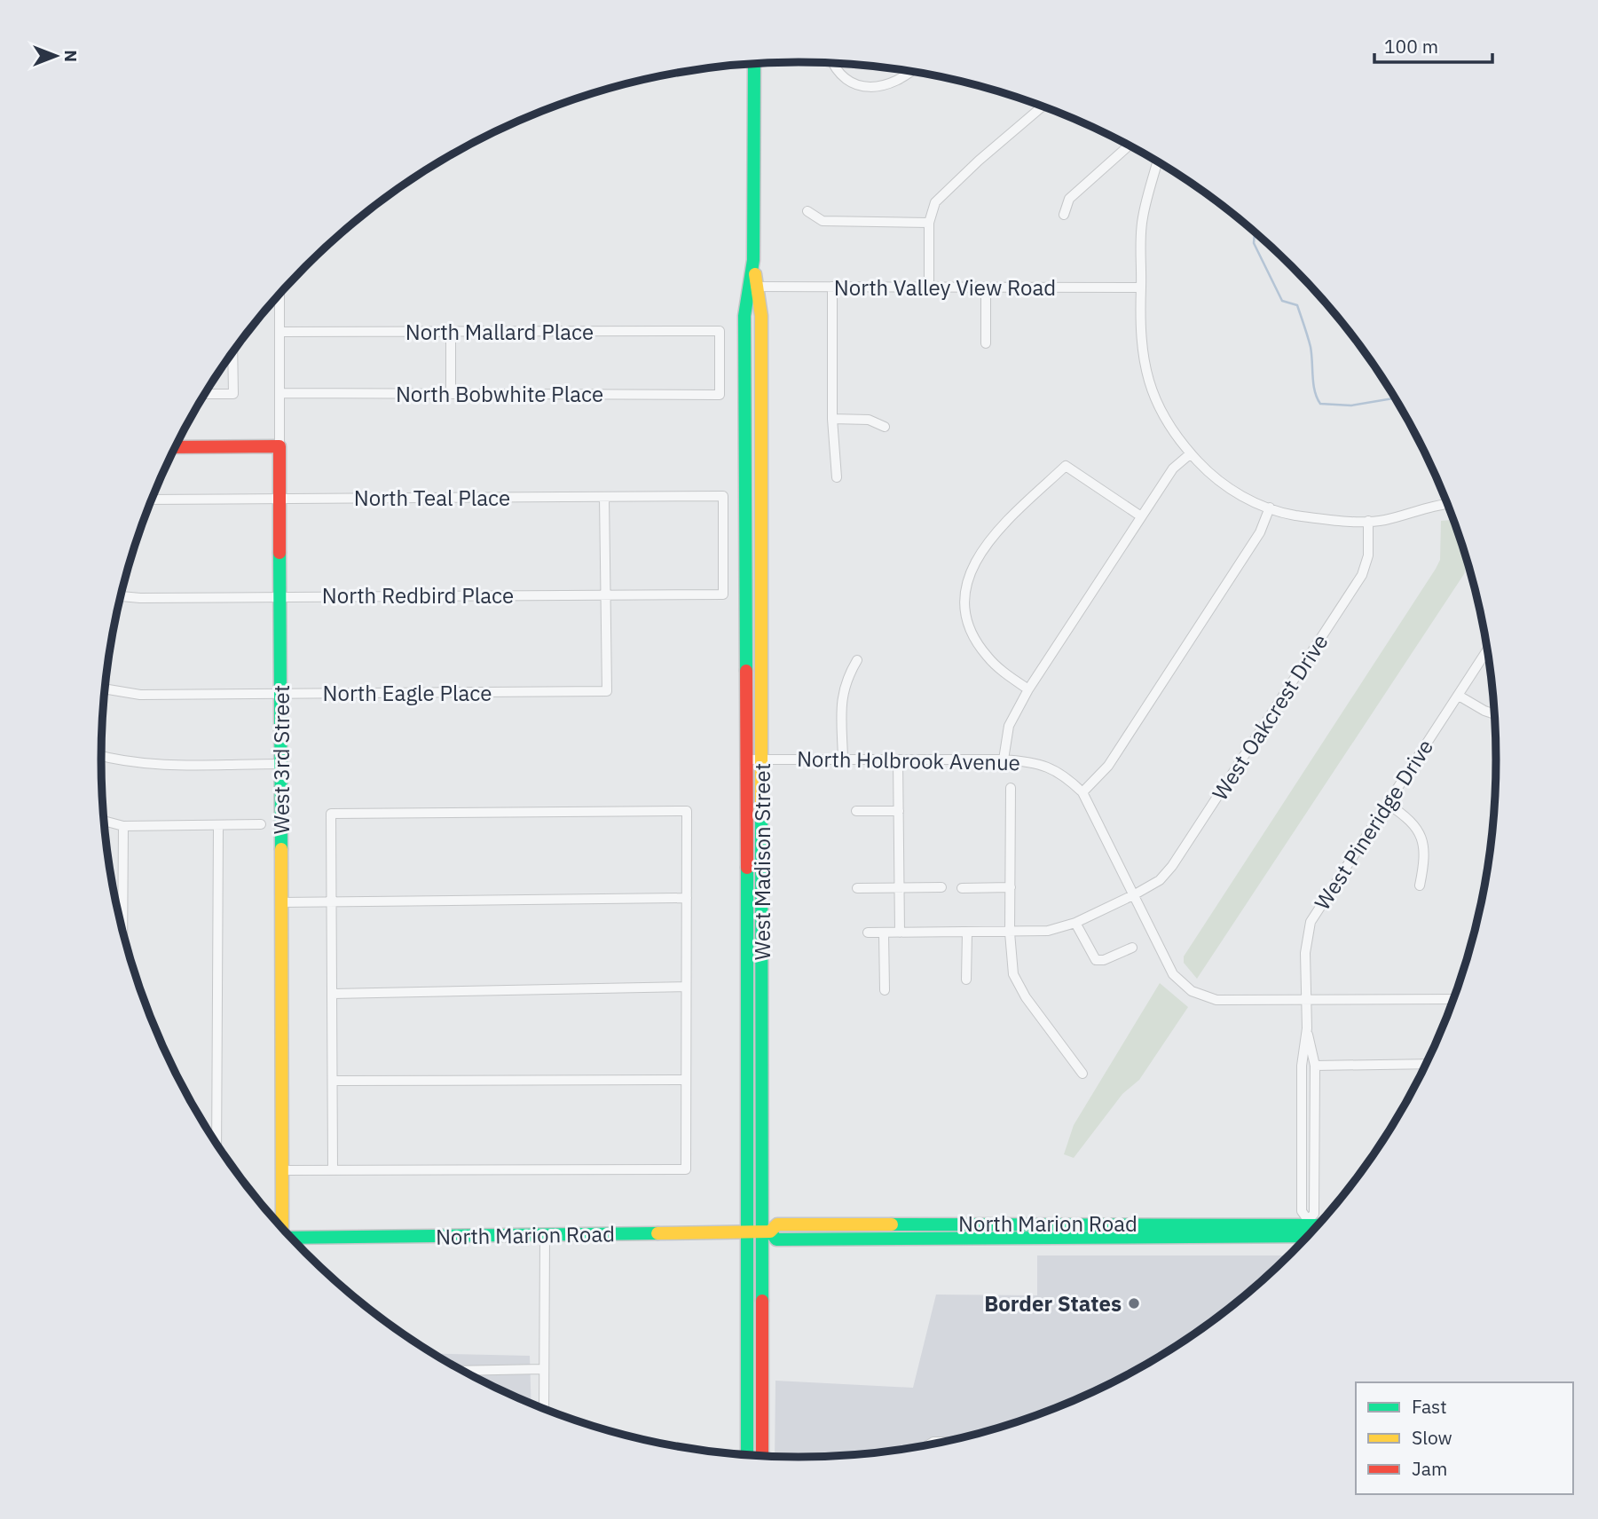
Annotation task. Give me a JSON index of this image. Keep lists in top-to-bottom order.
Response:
{
  "streets": {
    "street": [
      "North Valley View Road",
      "North Mallard Place",
      "North Bobwhite Place",
      "North Teal Place",
      "North Redbird Place",
      "North Eagle Place",
      "West Oakcrest Drive",
      "West 3rd Street",
      "North Holbrook Avenue",
      "West Pineridge Drive",
      "West Madison Street",
      "North Marion Road"
    ]
  },
  "crossings": [
    ["North Valley View Road", "West Madison Street"],
    ["North Mallard Place", "North Bobwhite Place"],
    ["North Mallard Place", "West 3rd Street"],
    ["North Bobwhite Place", "West 3rd Street"],
    ["North Teal Place", "North Redbird Place"],
    ["North Teal Place", "West 3rd Street"],
    ["North Redbird Place", "North Eagle Place"],
    ["North Redbird Place", "West 3rd Street"],
    ["North Eagle Place", "West 3rd Street"],
    ["West Oakcrest Drive", "North Holbrook Avenue"],
    ["North Holbrook Avenue", "West Pineridge Drive"],
    ["North Holbrook Avenue", "West Madison Street"],
    ["West Pineridge Drive", "North Marion Road"],
    ["West Madison Street", "North Marion Road"]
  ],
  "places": ["Border States"],
  "legend": ["Fast", "Slow", "Jam"],
  "scale_bar": "100 m",
  "north": "right"
}
